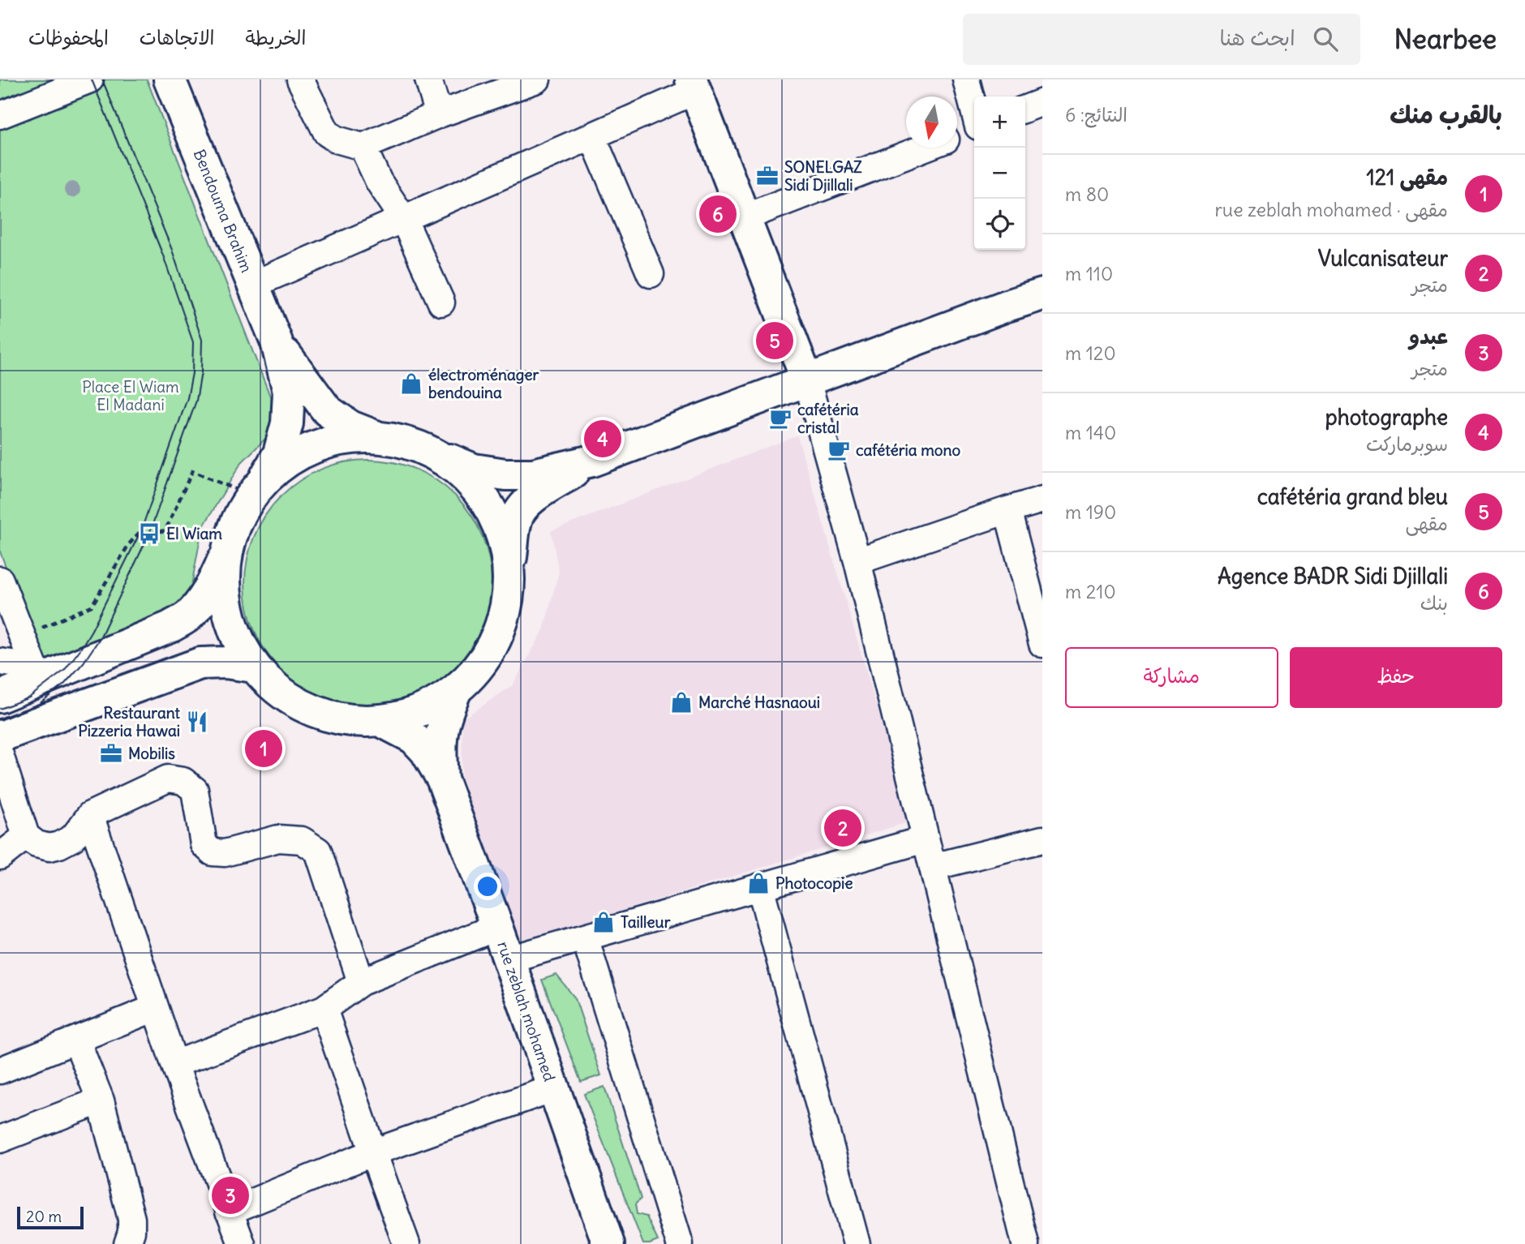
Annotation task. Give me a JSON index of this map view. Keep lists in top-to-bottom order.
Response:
{
  "streets": {
    "main road": ["Bendouma Brahim", "rue zeblah mohamed"]
  },
  "parks": ["Place El Wiam El Madani"],
  "places": {
    "office": ["SONELGAZ Sidi Djillali", "Mobilis"],
    "shop": [
      "électroménager bendouina",
      "Marché Hasnaoui",
      "Photocopie",
      "Tailleur"
    ],
    "cafe": ["cafétéria cristal", "cafétéria mono"],
    "bus stop": ["El Wiam"],
    "restaurant": ["Restaurant Pizzeria Hawai"]
  },
  "scale_bar": "20 m",
  "north": "bottom",
  "page": {
    "header": "Nearbee",
    "search": "ابحث هنا",
    "nav": ["الخريطة", "الاتجاهات", "المحفوظات"],
    "heading": ["بالقرب منك", "النتائج: 6"],
    "map_buttons": ["+", "−"],
    "list": [
      {
        "mark": "1",
        "name": "مقهى 121",
        "note": "مقهى · rue zeblah mohamed",
        "value": "80 m"
      },
      {
        "mark": "2",
        "name": "Vulcanisateur",
        "note": "متجر",
        "value": "110 m"
      },
      {
        "mark": "3",
        "name": "عبدو",
        "note": "متجر",
        "value": "120 m"
      },
      {
        "mark": "4",
        "name": "photographe",
        "note": "سوبرماركت",
        "value": "140 m"
      },
      {
        "mark": "5",
        "name": "cafétéria grand bleu",
        "note": "مقهى",
        "value": "190 m"
      },
      {
        "mark": "6",
        "name": "Agence BADR Sidi Djillali",
        "note": "بنك",
        "value": "210 m"
      }
    ],
    "pins": [
      "6",
      "5",
      "4",
      "1",
      "2",
      "3"
    ],
    "buttons": ["حفظ", "مشاركة"],
    "scale": "20 m"
  }
}
